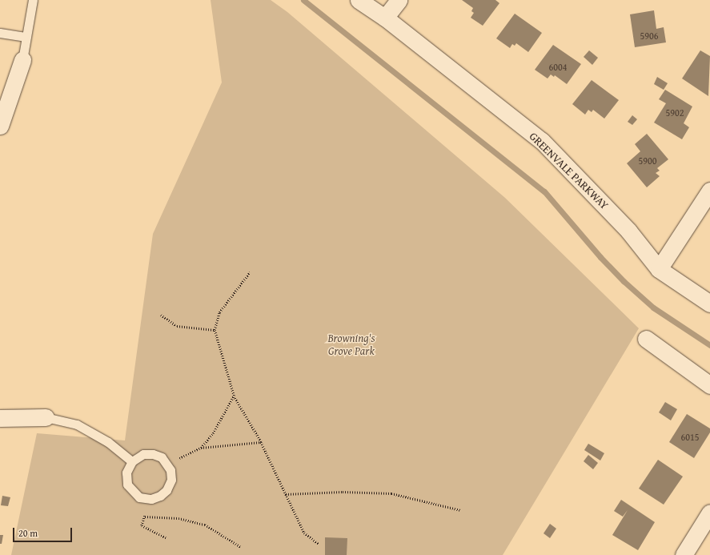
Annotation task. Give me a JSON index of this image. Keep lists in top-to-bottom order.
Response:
{
  "streets": {
    "street": ["GREENVALE PARKWAY"]
  },
  "parks": ["Browning's Grove Park"],
  "house_numbers": [
    "5906",
    "6004",
    "5902",
    "5900",
    "6015"
  ],
  "scale_bar": "20 m"
}
